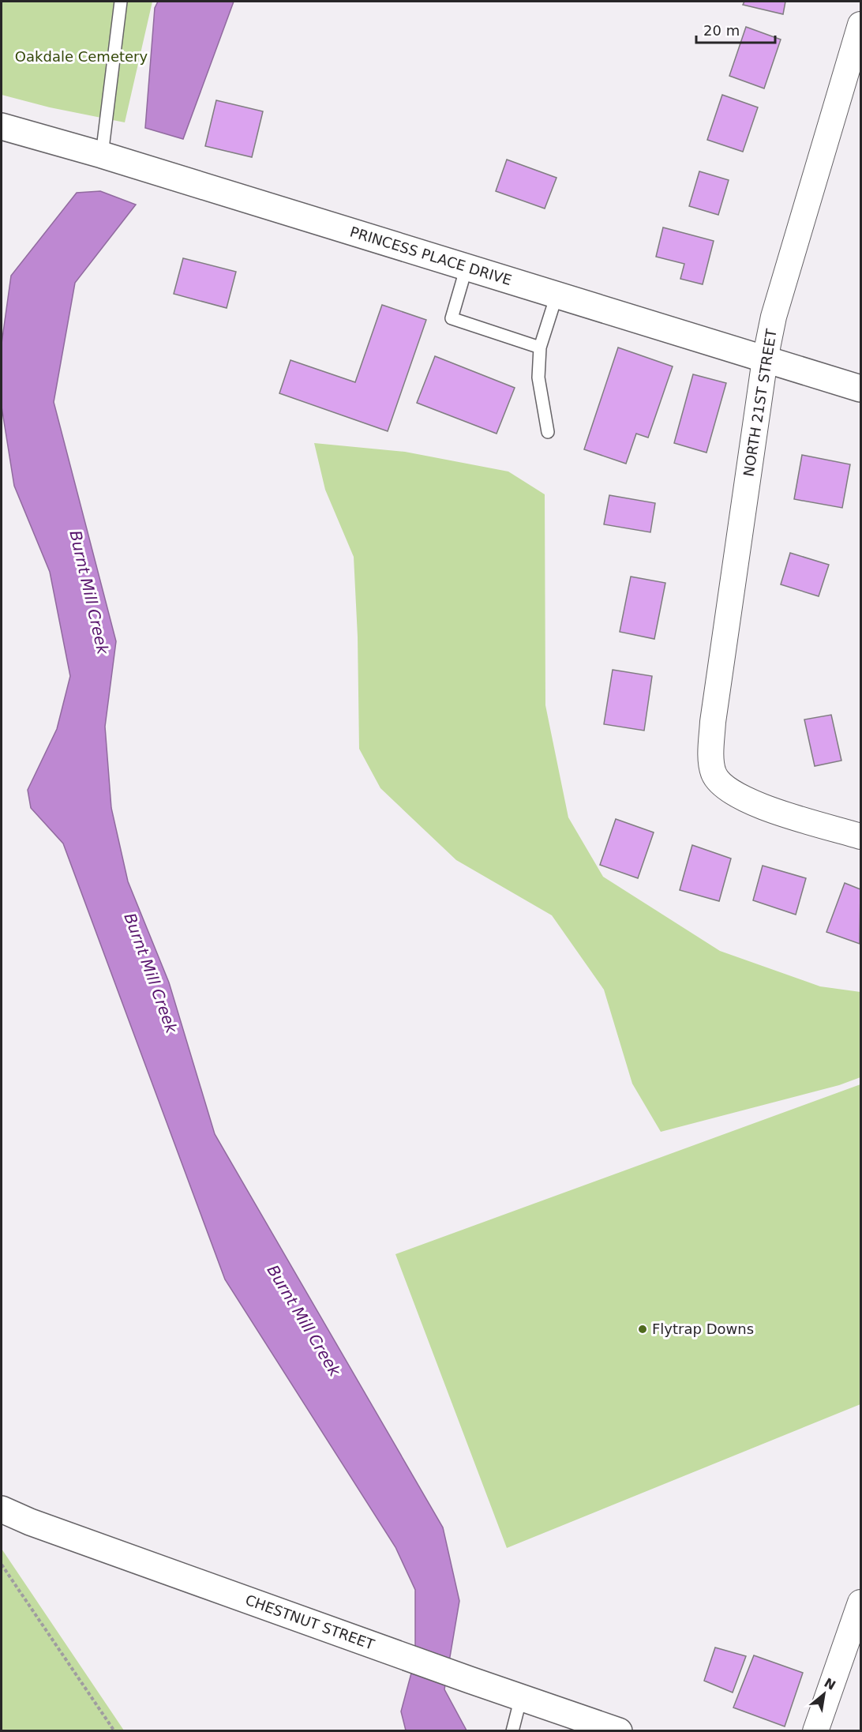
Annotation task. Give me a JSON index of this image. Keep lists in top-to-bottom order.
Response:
{
  "streets": {
    "street": ["PRINCESS PLACE DRIVE", "NORTH 21ST STREET", "CHESTNUT STREET"]
  },
  "crossings": [
    ["PRINCESS PLACE DRIVE", "NORTH 21ST STREET"]
  ],
  "water": ["Burnt Mill Creek"],
  "parks": ["Oakdale Cemetery"],
  "places": ["Flytrap Downs"],
  "scale_bar": "20 m",
  "north": "top right"
}
